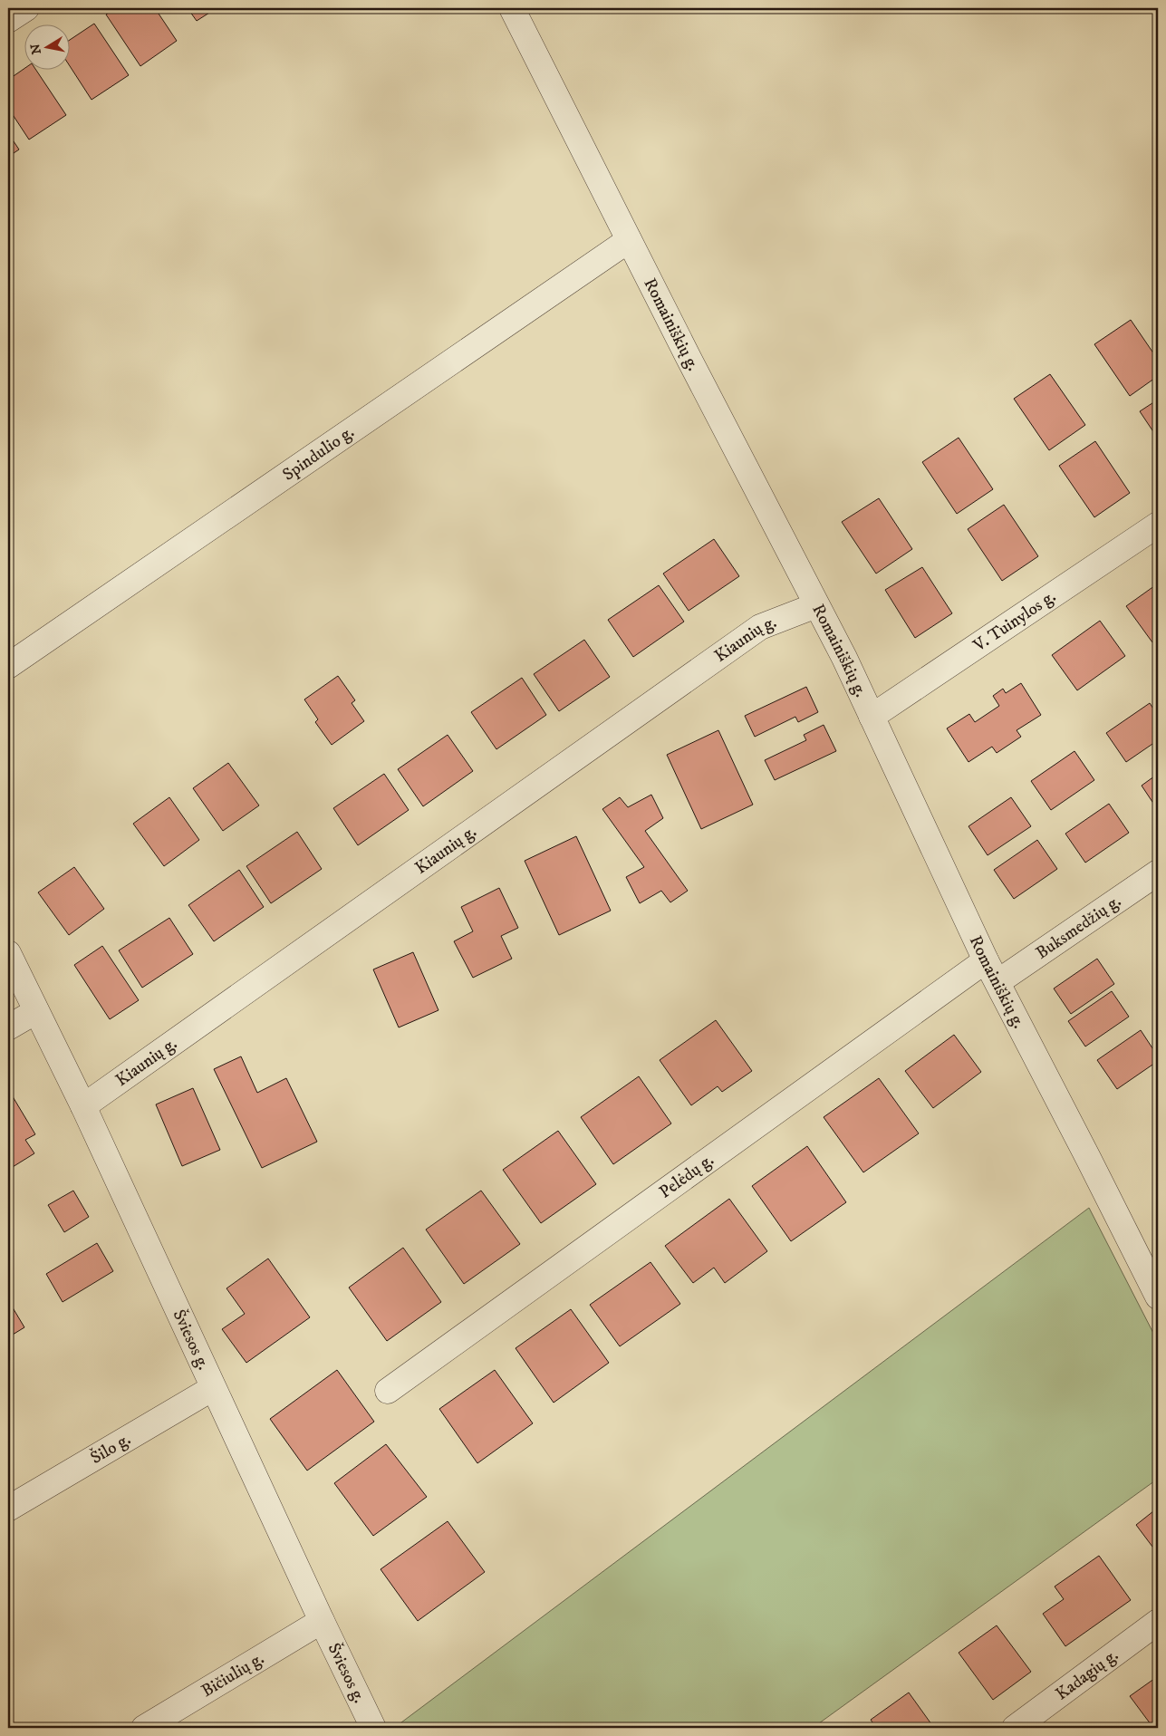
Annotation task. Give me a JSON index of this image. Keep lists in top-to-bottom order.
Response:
{
  "streets": {
    "street": [
      "Romainiškių g.",
      "Spindulio g.",
      "V. Tuinylos g.",
      "Kiaunių g.",
      "Buksmedžių g.",
      "Pelėdų g.",
      "Šviesos g.",
      "Šilo g.",
      "Bičiulių g.",
      "Kadagių g."
    ]
  },
  "crossings": [
    ["Romainiškių g.", "Spindulio g."],
    ["Romainiškių g.", "V. Tuinylos g."],
    ["Romainiškių g.", "Kiaunių g."],
    ["Romainiškių g.", "Buksmedžių g."],
    ["Romainiškių g.", "Pelėdų g."],
    ["Kiaunių g.", "Šviesos g."],
    ["Šviesos g.", "Šilo g."],
    ["Šviesos g.", "Bičiulių g."]
  ],
  "north": "left"
}
